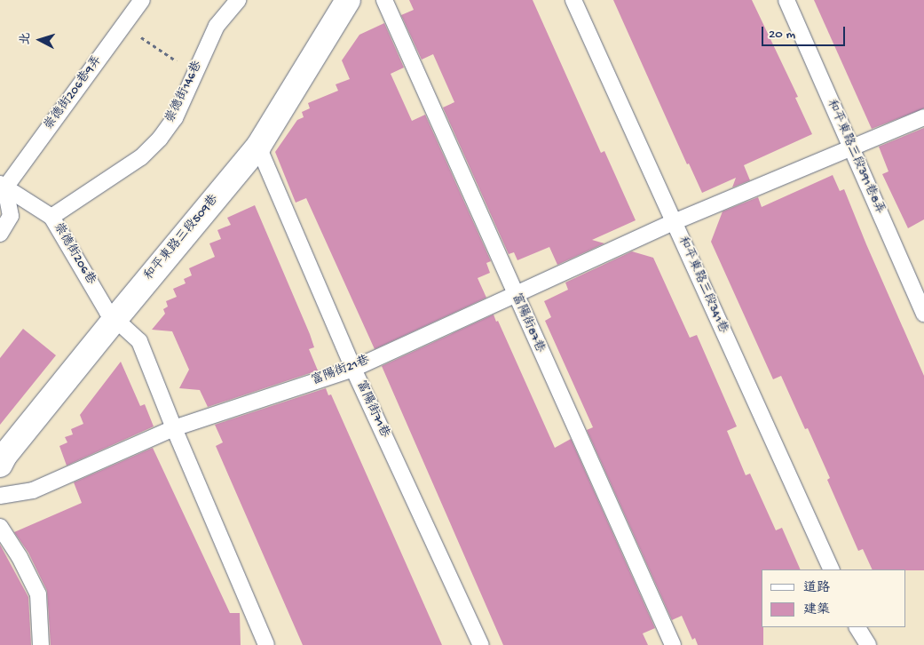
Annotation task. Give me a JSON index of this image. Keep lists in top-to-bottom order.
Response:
{
  "streets": {
    "street": ["和平東路三段509巷"],
    "lane": [
      "崇德街146巷",
      "崇德街206巷9弄",
      "和平東路三段391巷8弄",
      "崇德街206巷",
      "和平東路三段341巷",
      "富陽街87巷",
      "富陽街21巷",
      "富陽街71巷"
    ]
  },
  "crossings": [
    ["崇德街146巷", "崇德街206巷"],
    ["崇德街206巷9弄", "崇德街206巷"],
    ["和平東路三段391巷8弄", "富陽街21巷"],
    ["和平東路三段509巷", "崇德街206巷"],
    ["和平東路三段509巷", "富陽街71巷"],
    ["崇德街206巷", "富陽街21巷"],
    ["和平東路三段341巷", "富陽街21巷"],
    ["富陽街87巷", "富陽街21巷"],
    ["富陽街21巷", "富陽街71巷"]
  ],
  "legend": ["道路", "建築"],
  "scale_bar": "20 m",
  "north": "left"
}
